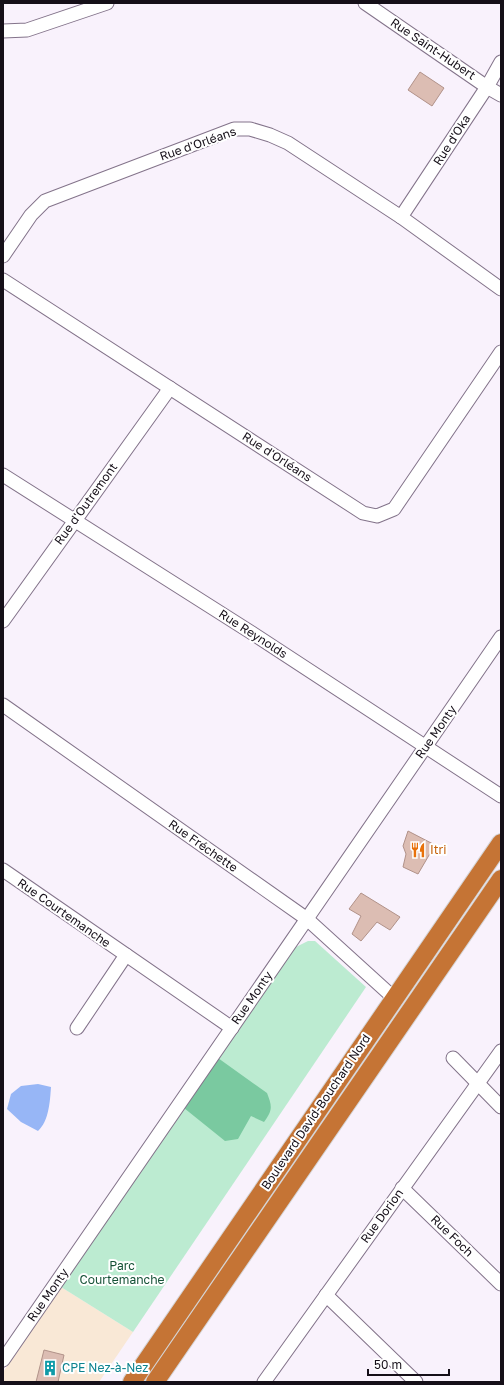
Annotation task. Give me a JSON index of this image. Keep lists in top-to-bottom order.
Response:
{
  "streets": {
    "highway": ["Boulevard David-Bouchard Nord"],
    "street": [
      "Rue Saint-Hubert",
      "Rue d'Oka",
      "Rue d'Orléans",
      "Rue d'Outremont",
      "Rue Reynolds",
      "Rue Monty",
      "Rue Fréchette",
      "Rue Courtemanche",
      "Rue Dorion",
      "Rue Foch"
    ]
  },
  "crossings": [
    ["Rue Saint-Hubert", "Rue d'Oka"],
    ["Rue d'Oka", "Rue d'Orléans"],
    ["Rue d'Orléans", "Rue d'Outremont"],
    ["Rue d'Outremont", "Rue Reynolds"],
    ["Rue Reynolds", "Rue Monty"],
    ["Rue Monty", "Rue Fréchette"],
    ["Rue Monty", "Rue Courtemanche"],
    ["Rue Fréchette", "Boulevard David-Bouchard Nord"],
    ["Rue Dorion", "Rue Foch"]
  ],
  "parks": ["Parc Courtemanche"],
  "places": {
    "restaurant": ["Itri"],
    "building": ["CPE Nez-à-Nez"]
  },
  "scale_bar": "50 m"
}
